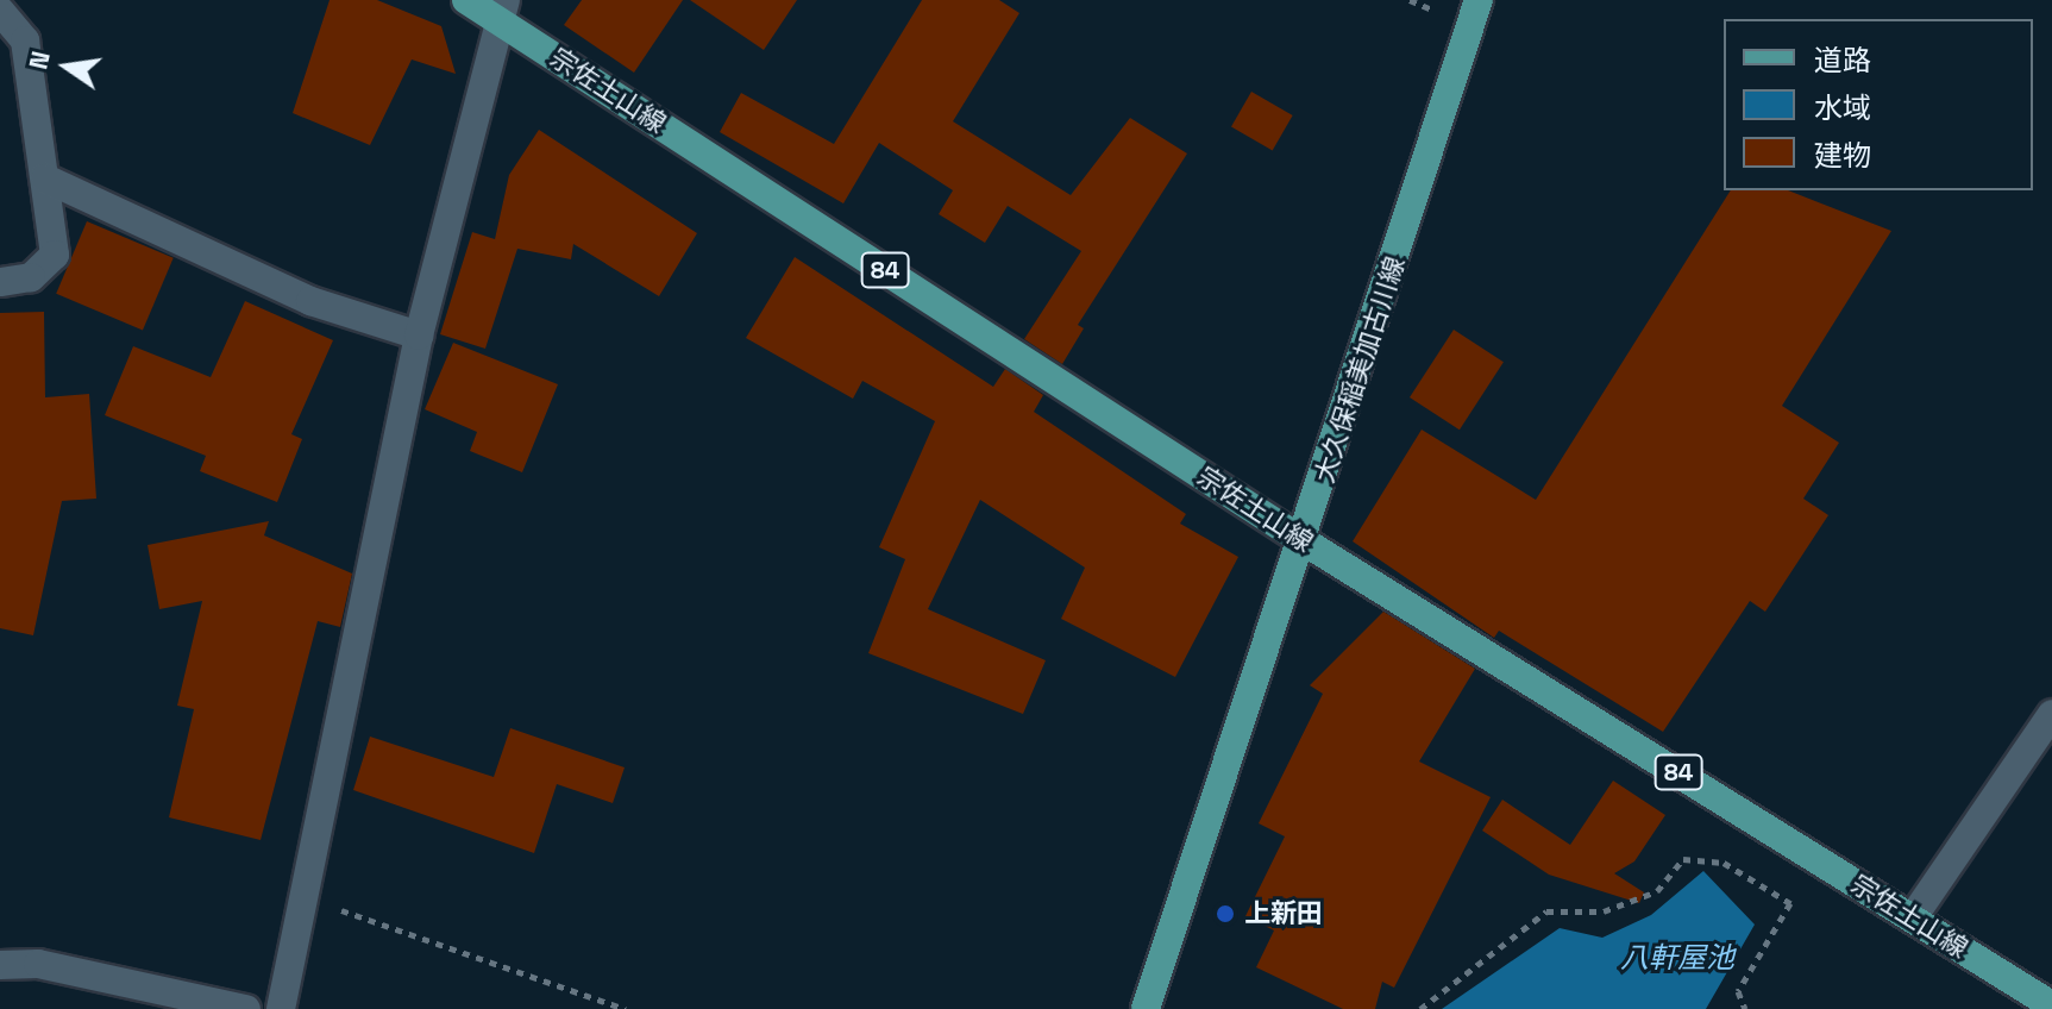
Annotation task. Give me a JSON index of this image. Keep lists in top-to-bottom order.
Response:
{
  "streets": {
    "main road": ["宗佐土山線", "84", "大久保稲美加古川線"]
  },
  "crossings": [
    ["宗佐土山線", "大久保稲美加古川線"]
  ],
  "water": ["八軒屋池"],
  "places": ["上新田"],
  "legend": ["道路", "水域", "建物"],
  "north": "left"
}
